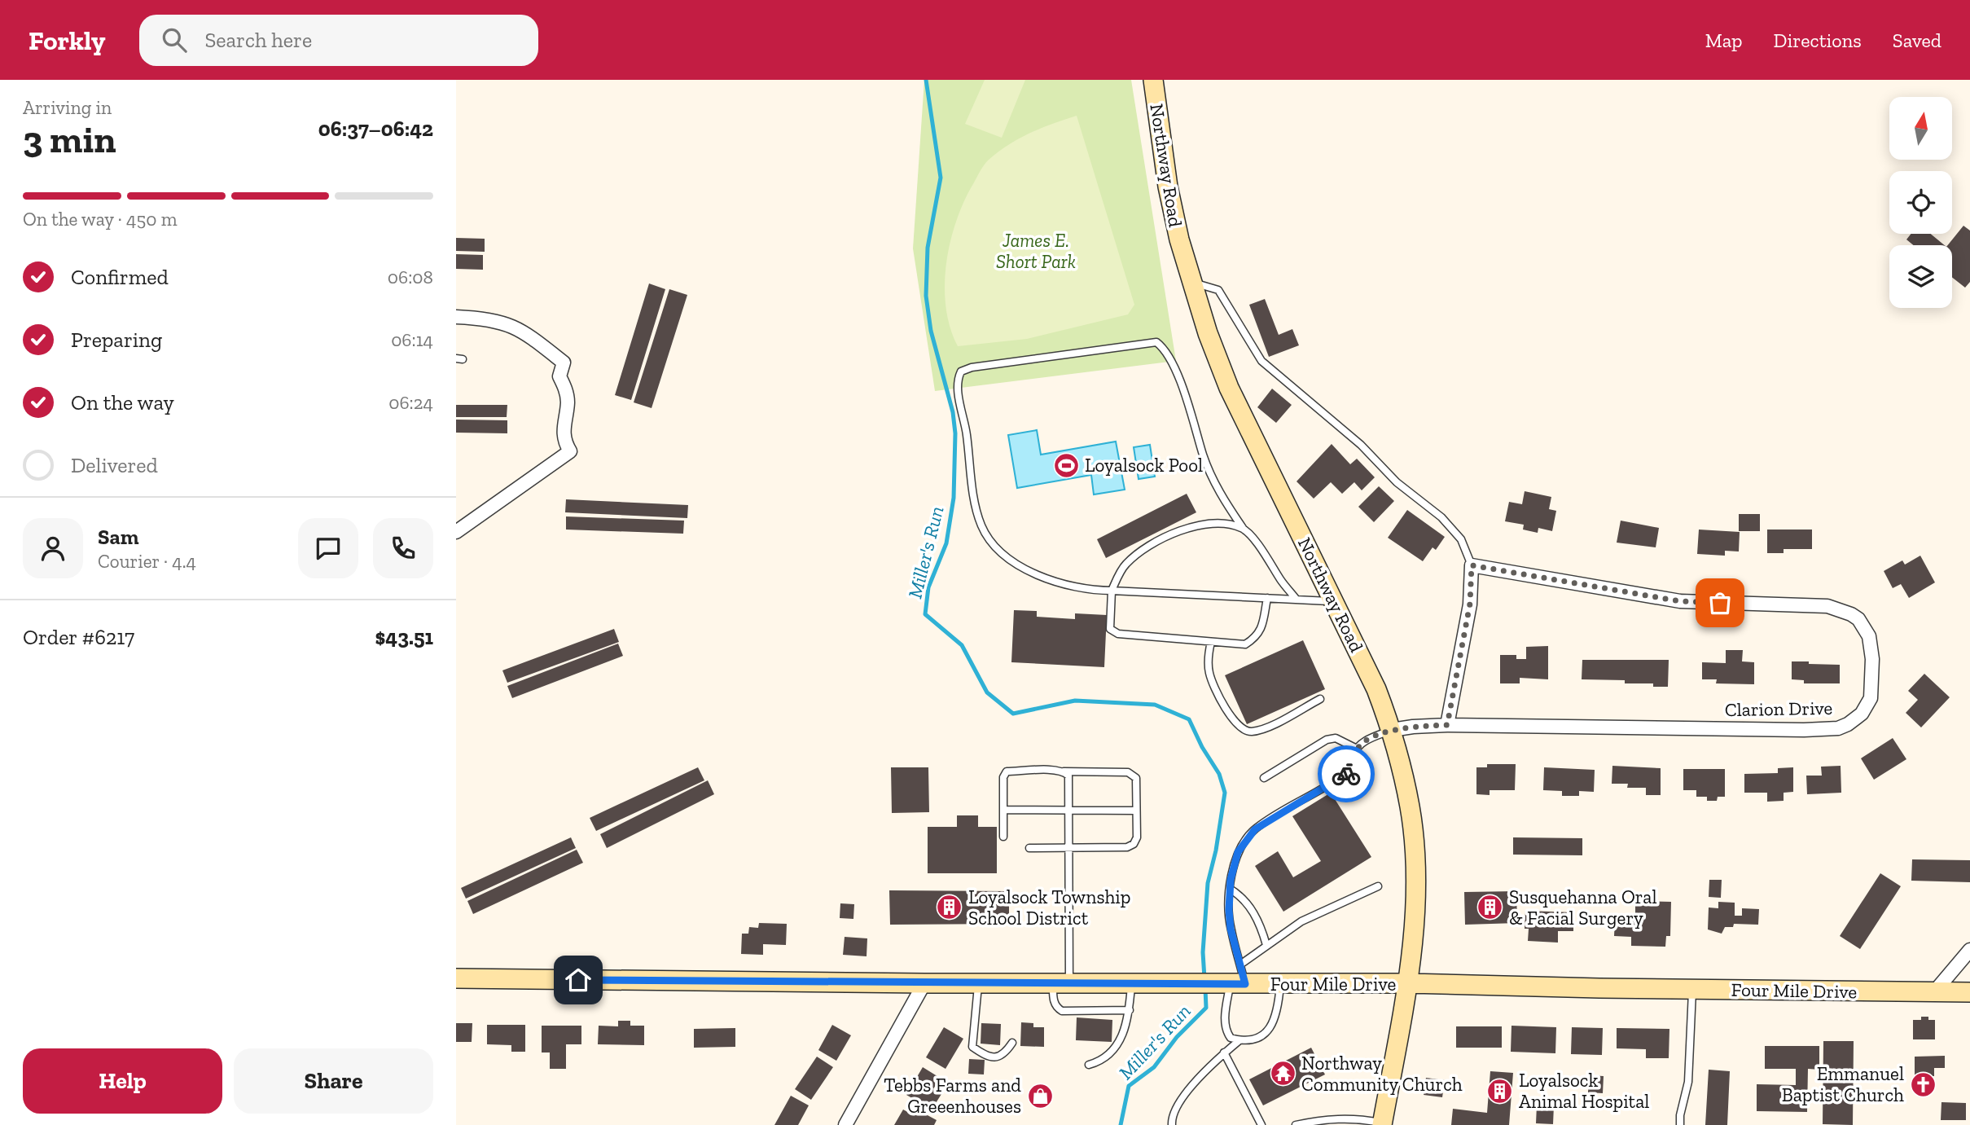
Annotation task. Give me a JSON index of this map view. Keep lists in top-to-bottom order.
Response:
{
  "streets": {
    "street": ["Northway Road", "Clarion Drive", "Four Mile Drive"]
  },
  "crossings": [
    ["Northway Road", "Clarion Drive"],
    ["Northway Road", "Four Mile Drive"]
  ],
  "water": ["Miller's Run"],
  "parks": ["James E. Short Park"],
  "places": {
    "sports": ["Loyalsock Pool"],
    "building": ["Loyalsock Township School District", "Susquehanna Oral & Facial Surgery", "Loyalsock Animal Hospital"],
    "temple": ["Northway Community Church"],
    "church": ["Emmanuel Baptist Church"],
    "shop": ["Tebbs Farms and Greeenhouses"]
  },
  "north": "top",
  "page": {
    "header": "Forkly",
    "search": "Search here",
    "nav": ["Map", "Directions", "Saved"],
    "heading": ["3 min", "Arriving in", "06:37–06:42"],
    "panel": [
      "Sam",
      "Courier · 4.4",
      "Order #6217",
      "$43.51"
    ],
    "bar": "On the way · 450 m",
    "list": [
      ["Confirmed", "06:08"],
      ["Preparing", "06:14"],
      ["On the way", "06:24"],
      "Delivered"
    ],
    "buttons": ["Help", "Share"]
  }
}
